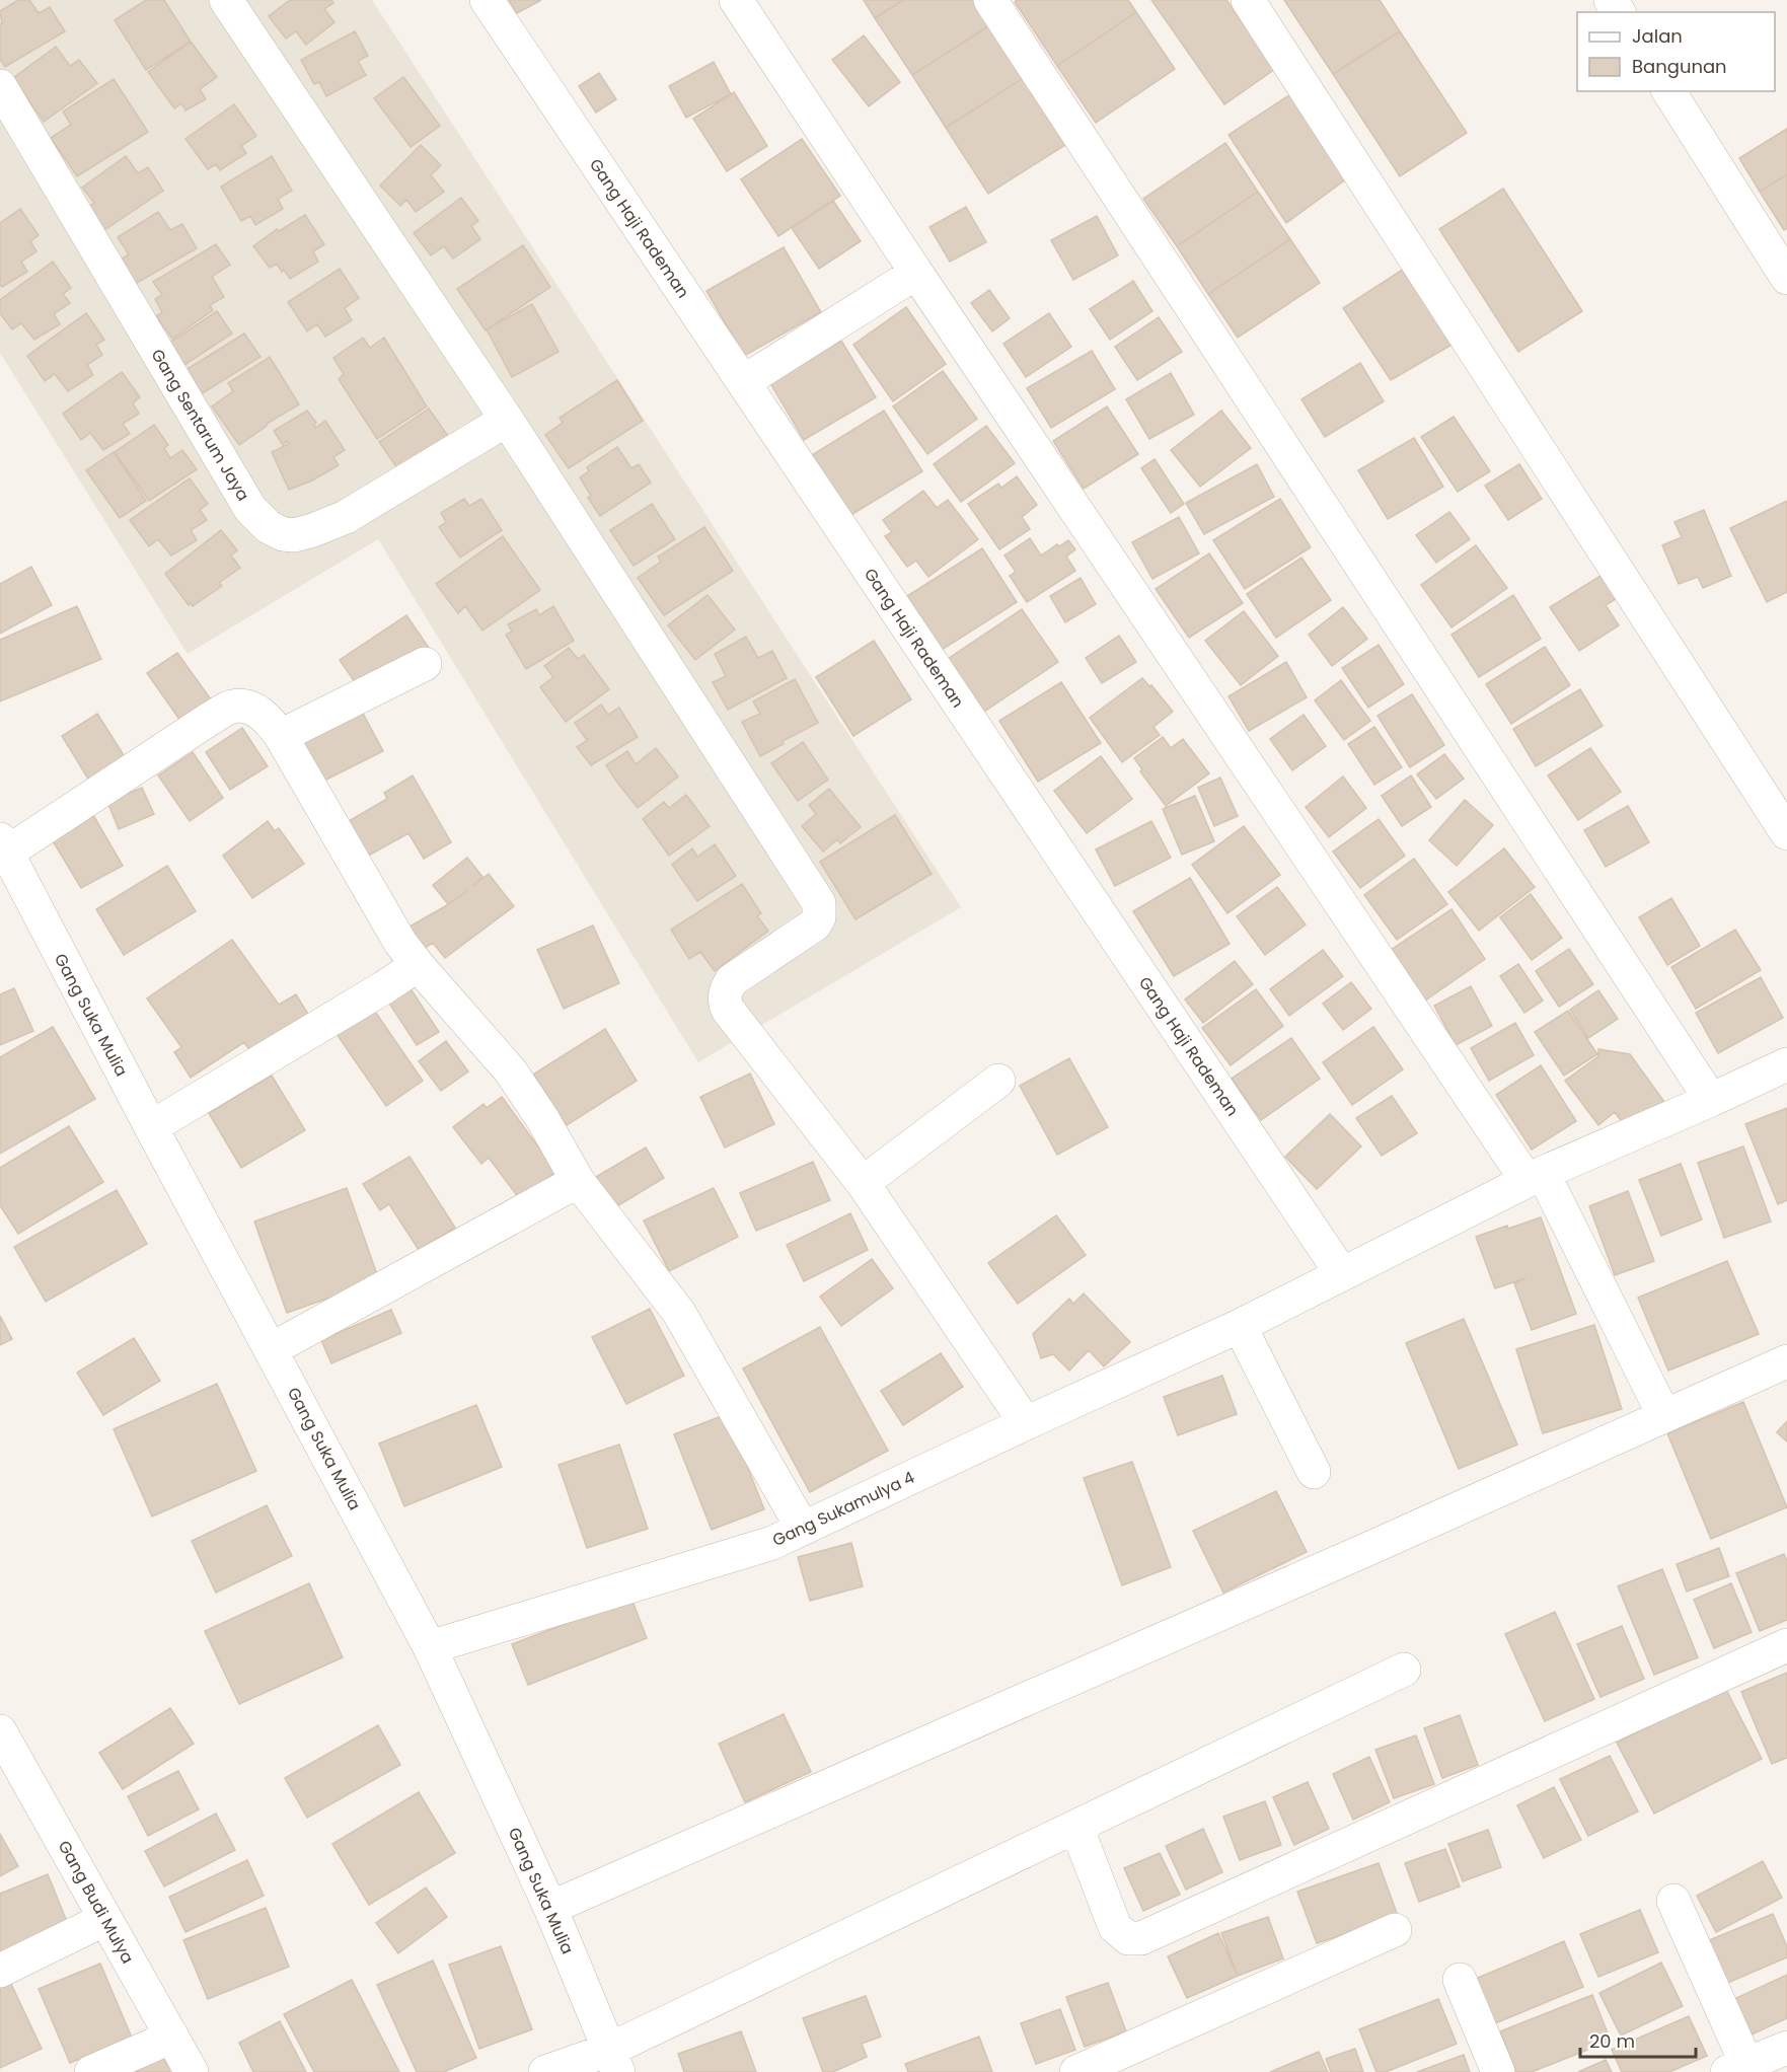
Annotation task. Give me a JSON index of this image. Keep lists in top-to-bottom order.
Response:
{
  "streets": {
    "street": [
      "Gang Haji Rademan",
      "Gang Sentarum Jaya",
      "Gang Suka Mulia",
      "Gang Sukamulya 4",
      "Gang Budi Mulya"
    ]
  },
  "crossings": [
    ["Gang Haji Rademan", "Gang Sukamulya 4"],
    ["Gang Suka Mulia", "Gang Sukamulya 4"]
  ],
  "legend": ["Jalan", "Bangunan"],
  "scale_bar": "20 m"
}
